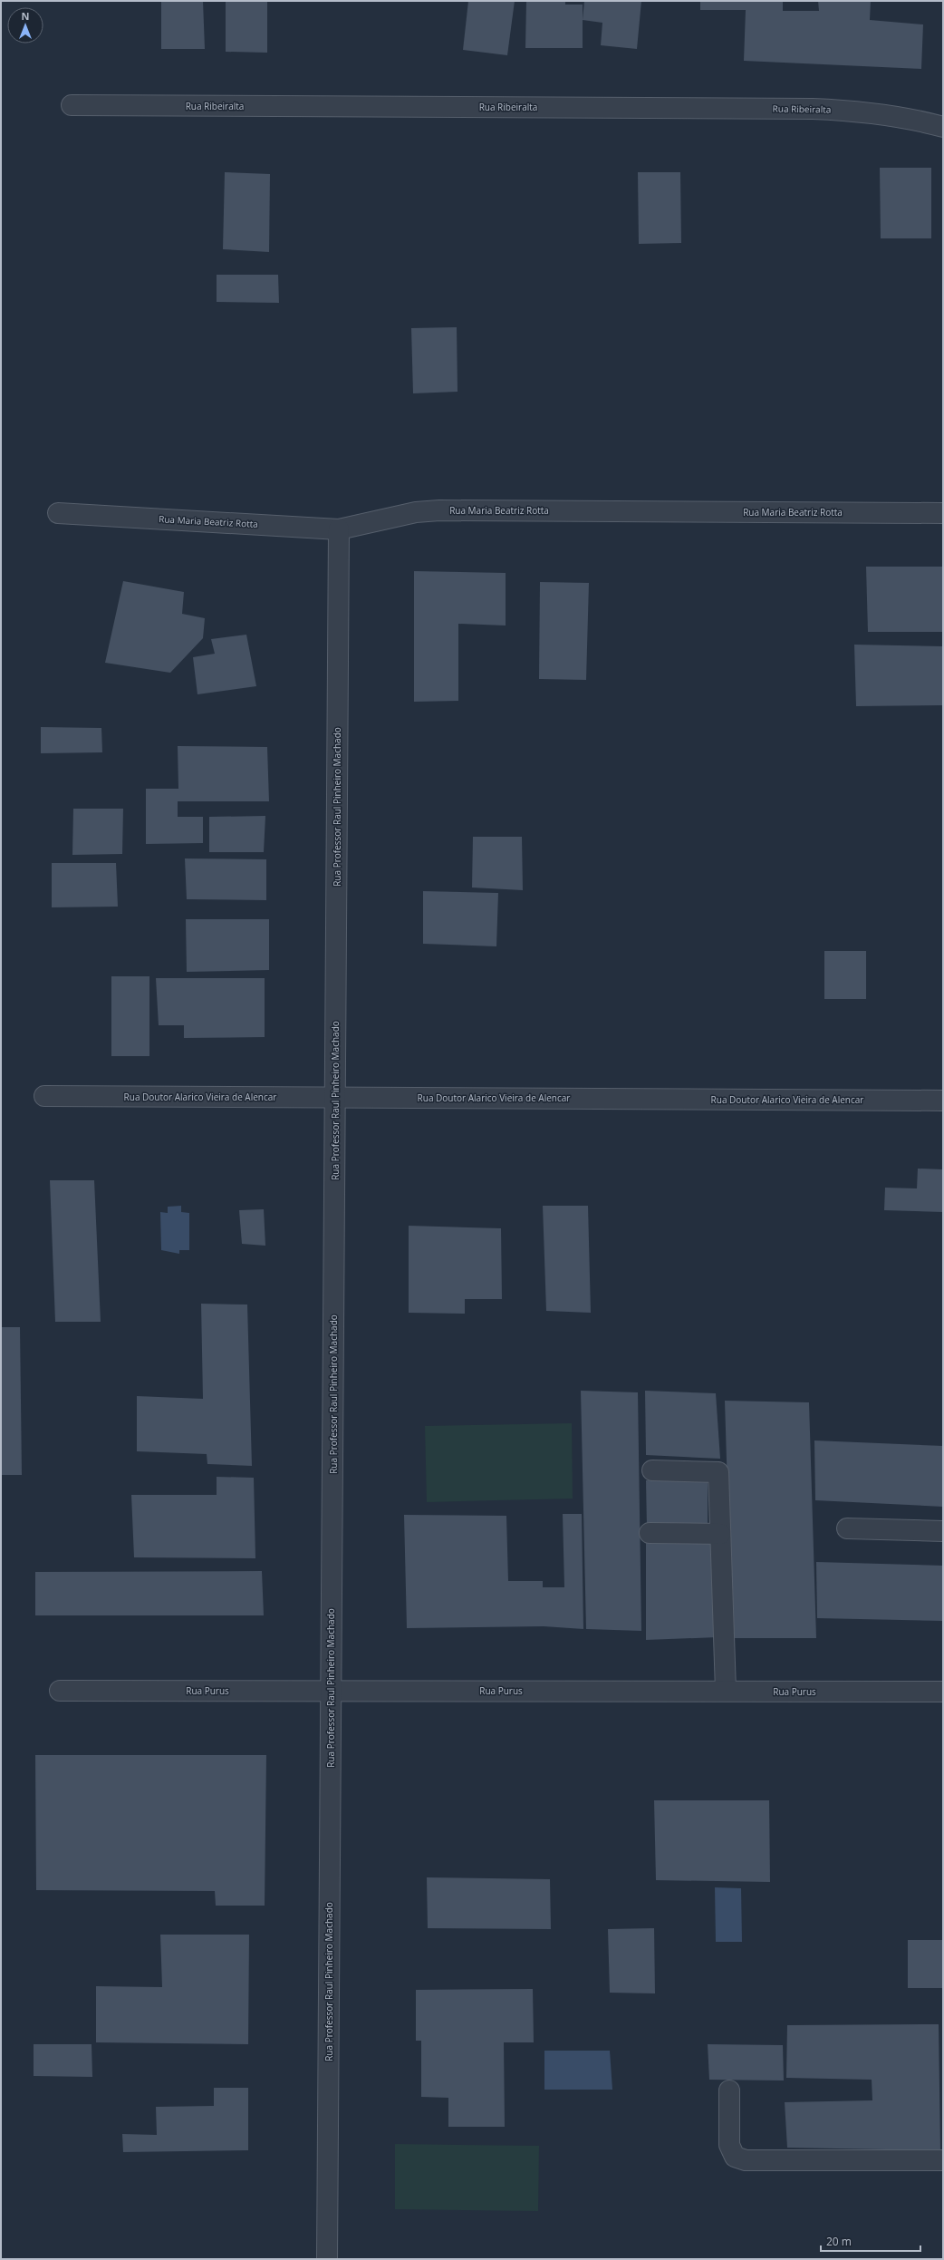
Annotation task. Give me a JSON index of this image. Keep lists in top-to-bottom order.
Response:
{
  "streets": {
    "street": [
      "Rua Ribeiralta",
      "Rua Maria Beatriz Rotta",
      "Rua Professor Raul Pinheiro Machado",
      "Rua Doutor Alarico Vieira de Alencar",
      "Rua Purus"
    ]
  },
  "crossings": [
    ["Rua Maria Beatriz Rotta", "Rua Professor Raul Pinheiro Machado"],
    ["Rua Professor Raul Pinheiro Machado", "Rua Doutor Alarico Vieira de Alencar"],
    ["Rua Professor Raul Pinheiro Machado", "Rua Purus"]
  ],
  "scale_bar": "20 m",
  "north": "top"
}
